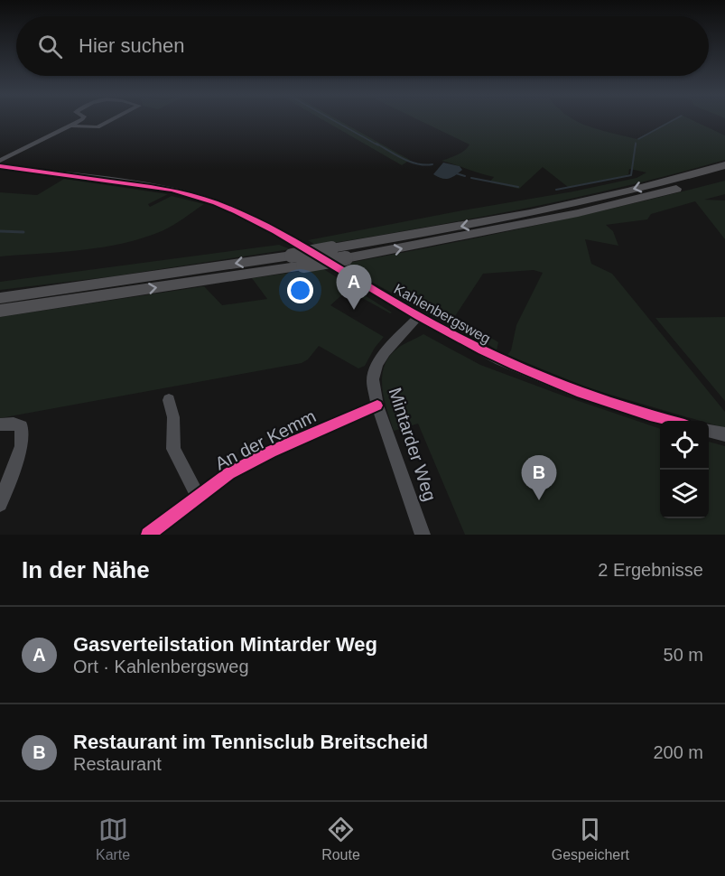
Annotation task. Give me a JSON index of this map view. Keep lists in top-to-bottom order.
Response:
{
  "streets": {
    "street": ["Kahlenbergsweg", "An der Kemm", "Mintarder Weg"]
  },
  "crossings": [
    ["Kahlenbergsweg", "Mintarder Weg"],
    ["An der Kemm", "Mintarder Weg"]
  ],
  "page": {
    "search": "Hier suchen",
    "pins": ["A", "B"],
    "heading": ["In der Nähe", "2 Ergebnisse"],
    "list": [
      {
        "mark": "A",
        "name": "Gasverteilstation Mintarder Weg",
        "note": "Ort · Kahlenbergsweg",
        "value": "50 m"
      },
      {
        "mark": "B",
        "name": "Restaurant im Tennisclub Breitscheid",
        "note": "Restaurant",
        "value": "200 m"
      }
    ],
    "nav": ["Karte", "Route", "Gespeichert"]
  }
}
